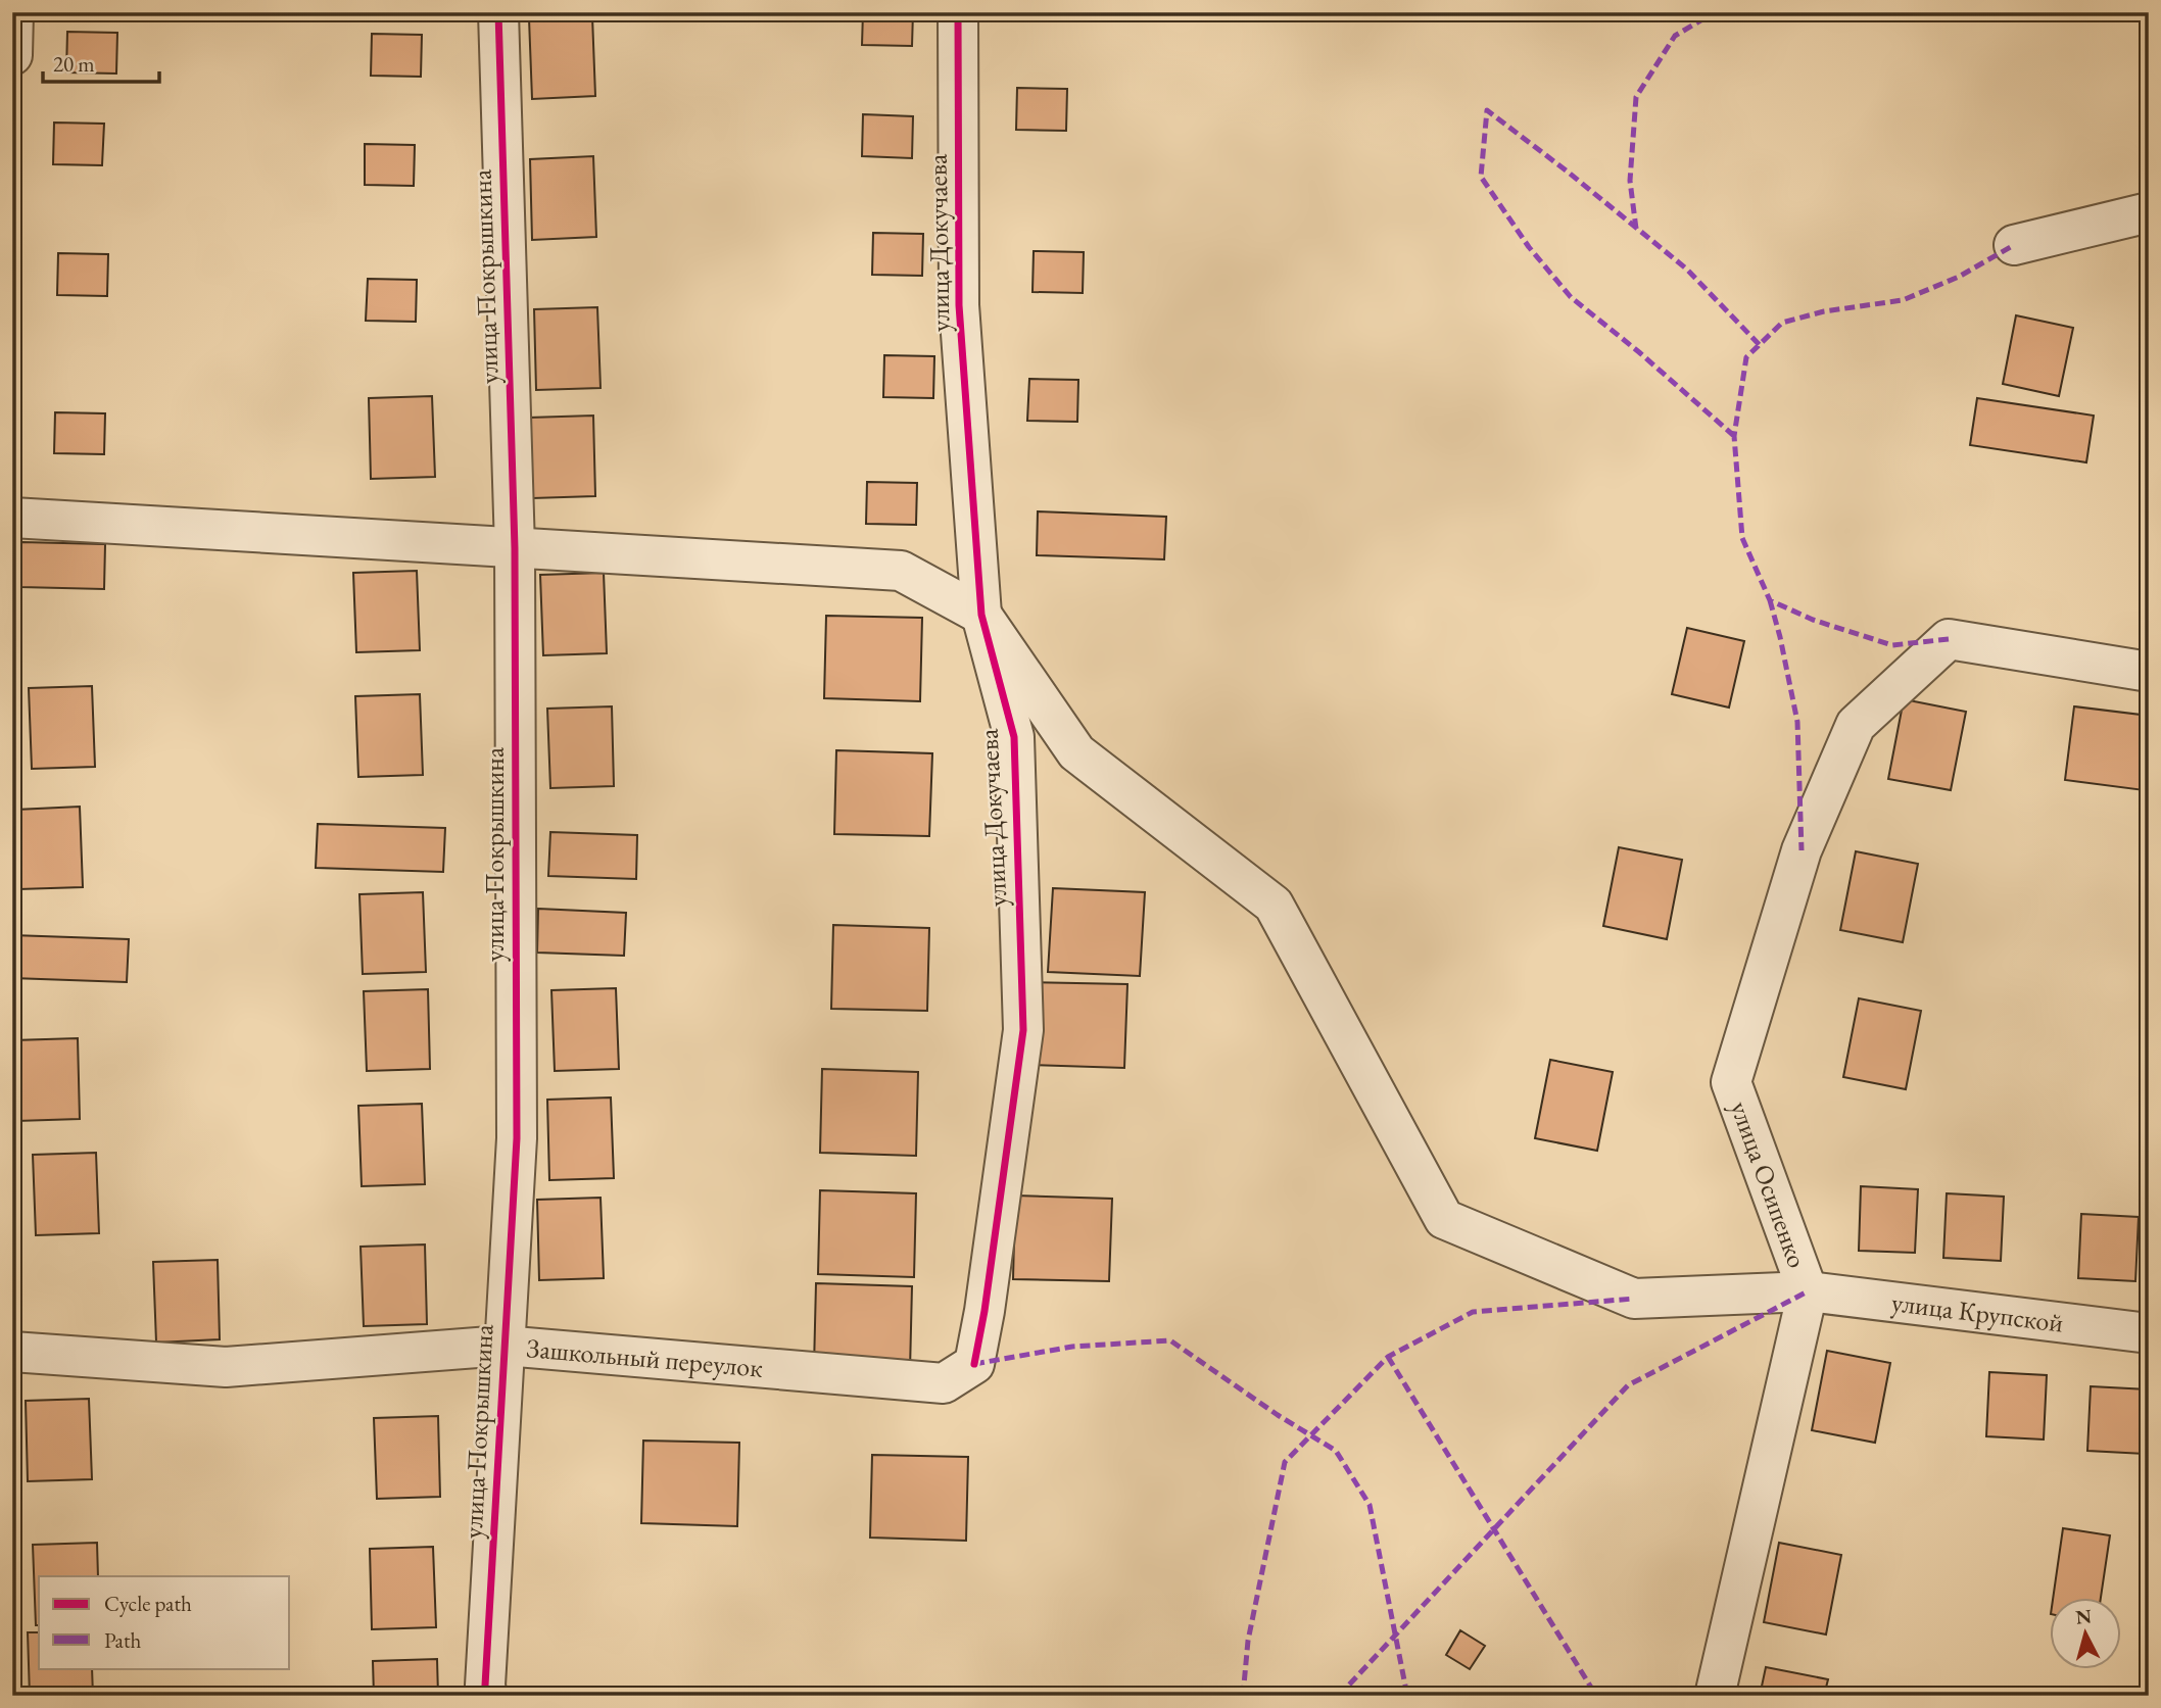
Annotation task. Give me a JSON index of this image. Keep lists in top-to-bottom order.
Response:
{
  "streets": {
    "street": [
      "улица Докучаева",
      "улица Покрышкина",
      "улица Осипенко",
      "улица Крупской",
      "Зашкольный переулок"
    ]
  },
  "crossings": [
    ["улица Докучаева", "улица Крупской"],
    ["улица Докучаева", "Зашкольный переулок"],
    ["улица Покрышкина", "Зашкольный переулок"],
    ["улица Осипенко", "улица Крупской"]
  ],
  "legend": ["Cycle path", "Path"],
  "scale_bar": "20 m",
  "north": "top"
}
